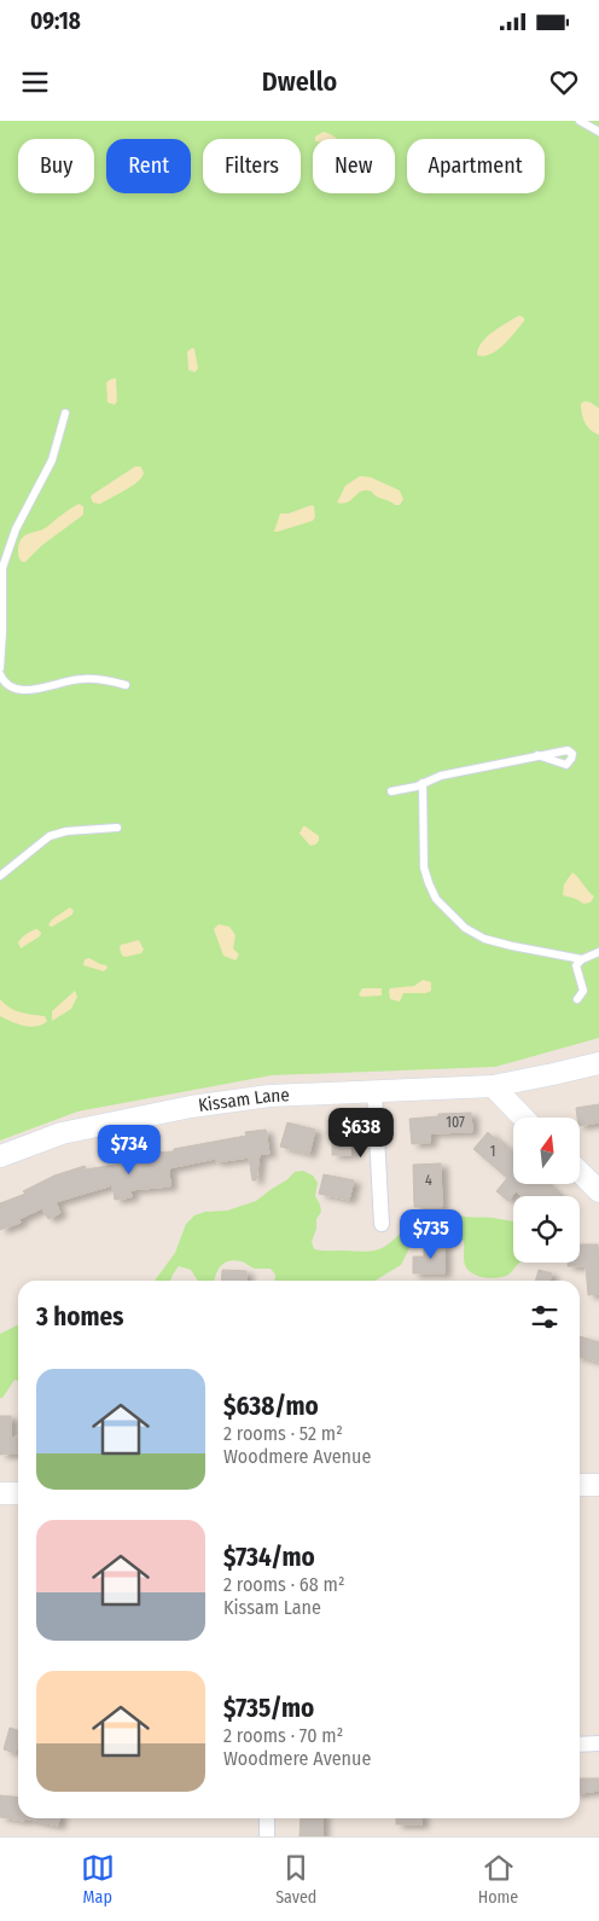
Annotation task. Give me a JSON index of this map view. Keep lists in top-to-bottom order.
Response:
{
  "streets": {
    "street": ["Kissam Lane"]
  },
  "house_numbers": ["107", "1", "4"],
  "north": "top",
  "page": {
    "status": "09:18",
    "header": "Dwello",
    "chip": [
      "Buy",
      "Rent",
      "Filters",
      "New",
      "Apartment"
    ],
    "price": ["$638", "$734", "$735"],
    "heading": "3 homes",
    "list": [
      {
        "name": "$638/mo",
        "note": "2 rooms · 52 m² · Woodmere Avenue"
      },
      {
        "name": "$734/mo",
        "note": "2 rooms · 68 m² · Kissam Lane"
      },
      {
        "name": "$735/mo",
        "note": "2 rooms · 70 m² · Woodmere Avenue"
      }
    ],
    "tabs": ["Map", "Saved", "Home"]
  }
}
